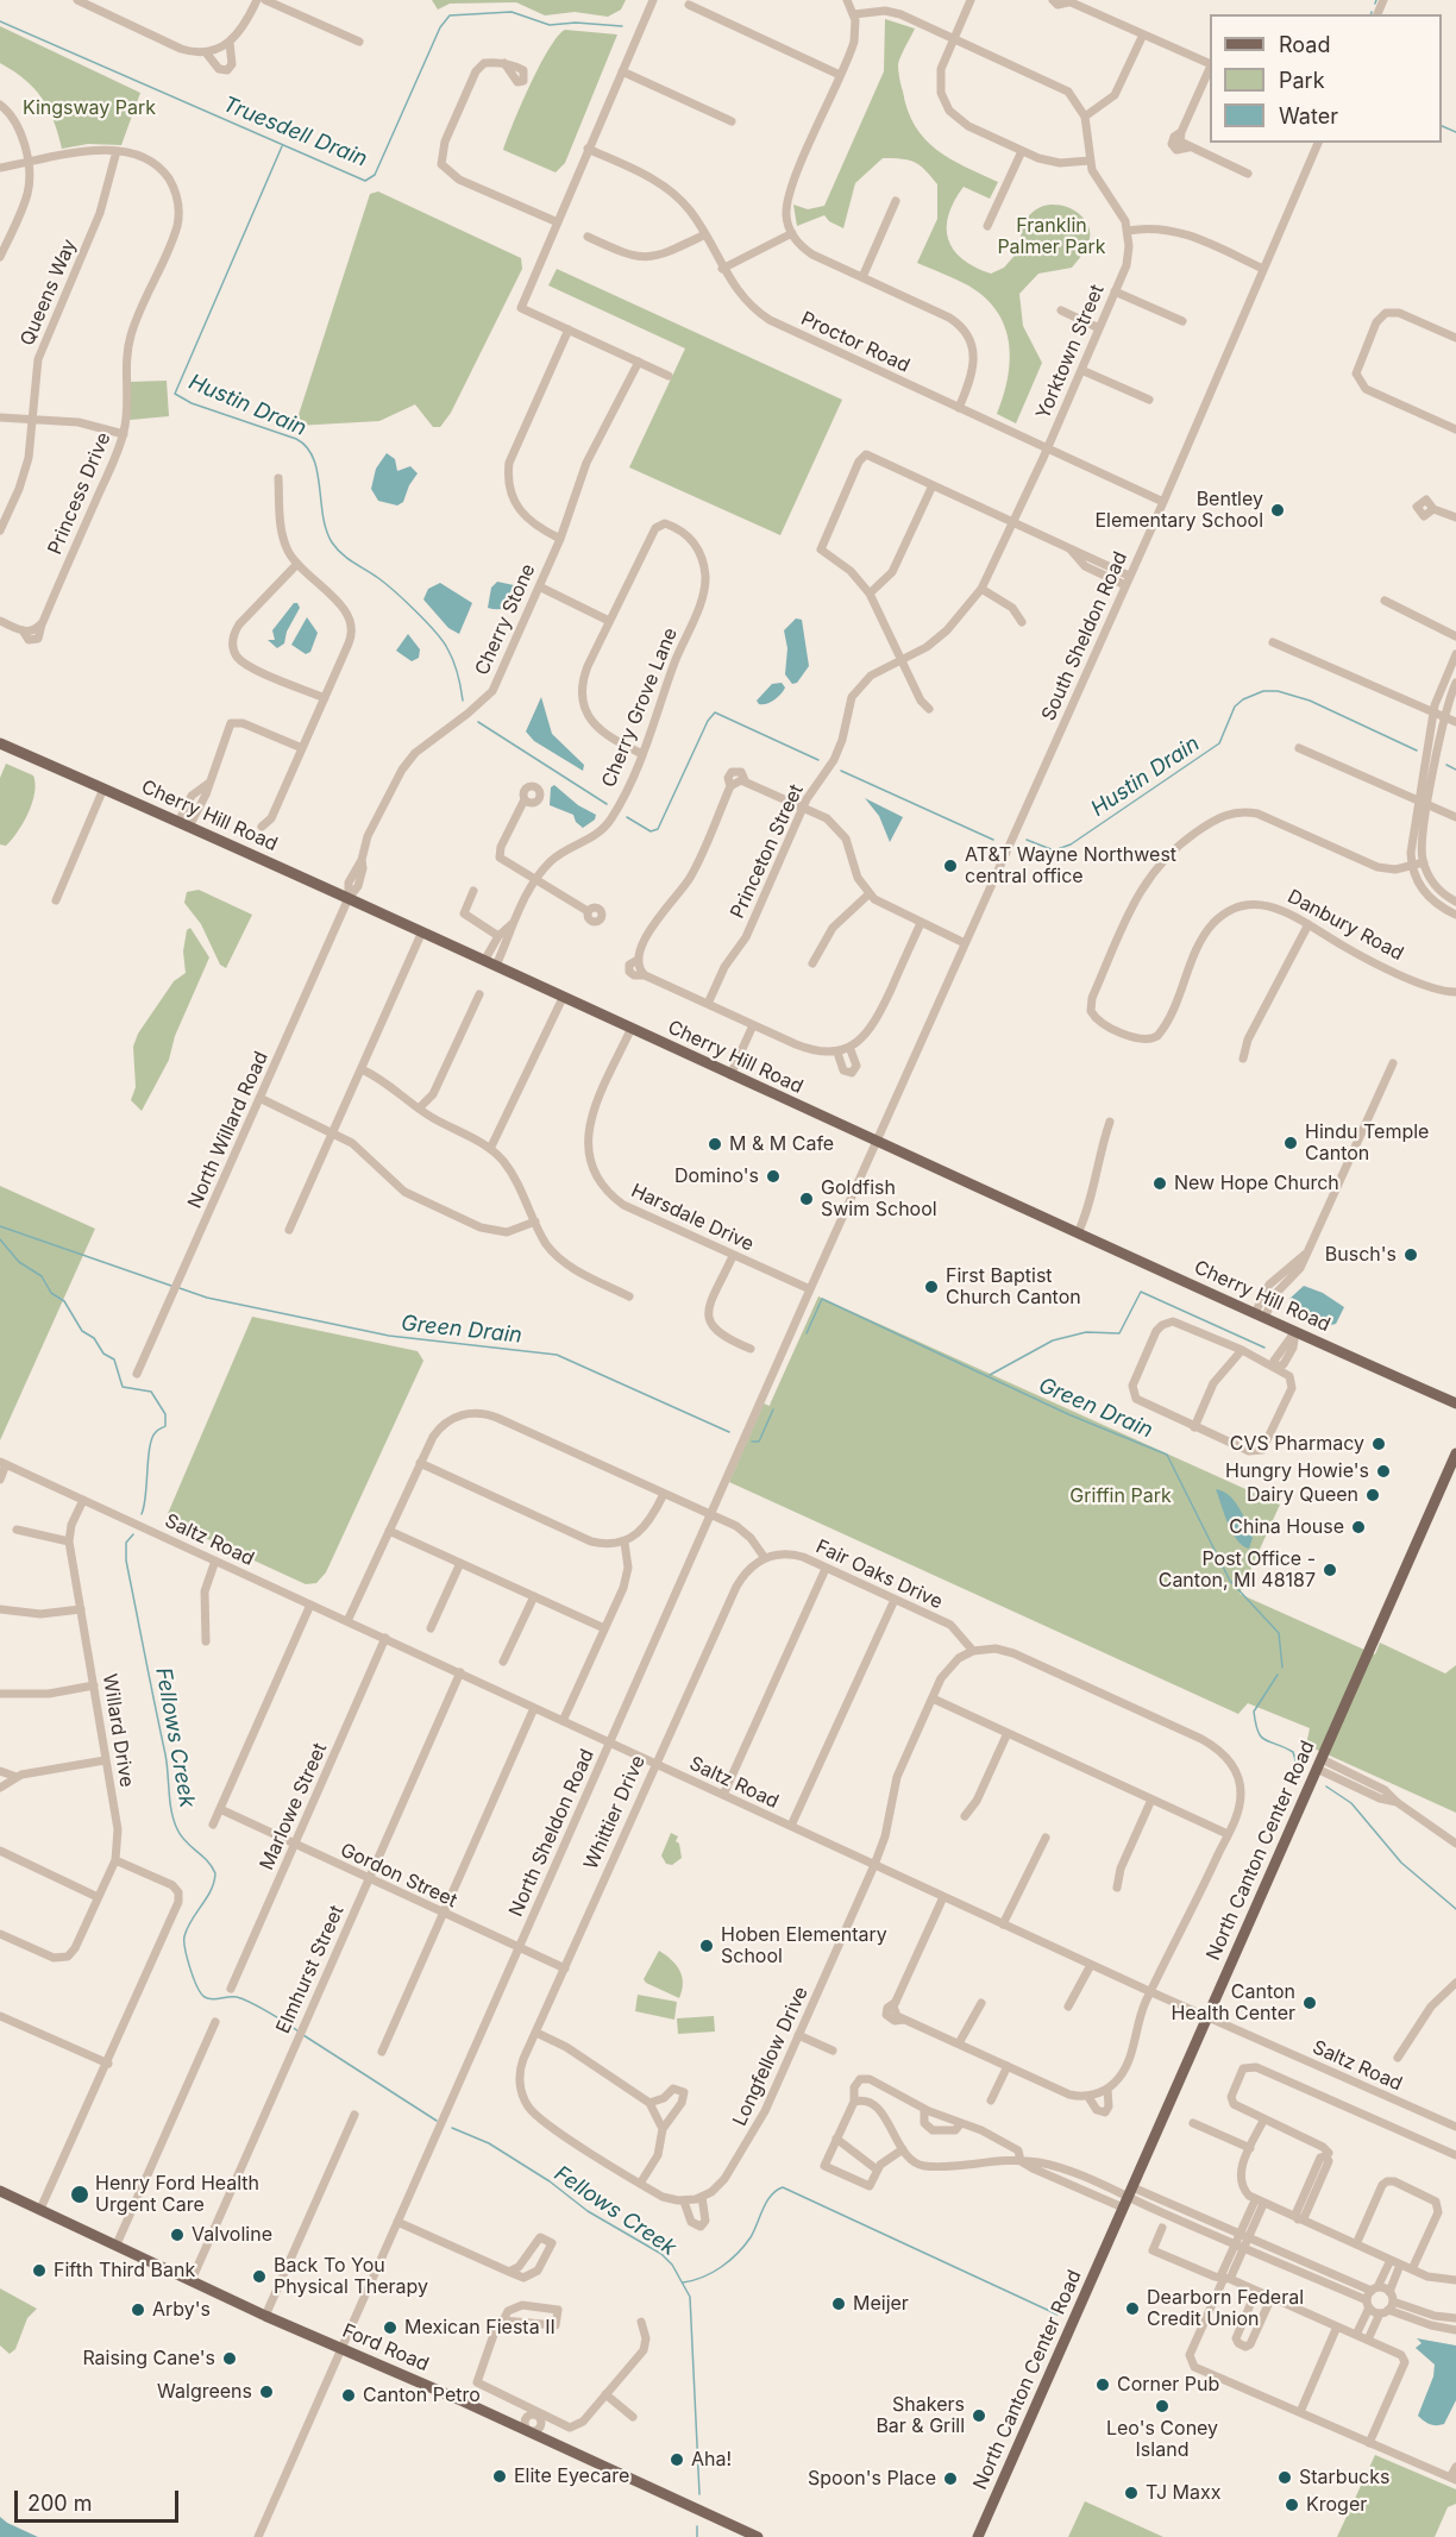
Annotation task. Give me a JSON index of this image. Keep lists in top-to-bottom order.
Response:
{
  "streets": {
    "main road": ["Cherry Hill Road", "North Canton Center Road", "Ford Road"],
    "street": [
      "Queens Way",
      "Proctor Road",
      "Yorktown Street",
      "Princess Drive",
      "Cherry Stone",
      "South Sheldon Road",
      "Cherry Grove Lane",
      "Princeton Street",
      "Danbury Road",
      "North Willard Road",
      "Harsdale Drive",
      "Saltz Road",
      "Fair Oaks Drive",
      "Willard Drive",
      "Marlowe Street",
      "Whittier Drive",
      "North Sheldon Road",
      "Gordon Street",
      "Elmhurst Street",
      "Longfellow Drive"
    ]
  },
  "crossings": [
    ["Queens Way", "Princess Drive"],
    ["Proctor Road", "Yorktown Street"],
    ["Proctor Road", "South Sheldon Road"],
    ["Yorktown Street", "Princeton Street"],
    ["Cherry Stone", "Cherry Hill Road"],
    ["Cherry Stone", "North Willard Road"],
    ["South Sheldon Road", "Cherry Hill Road"],
    ["South Sheldon Road", "North Sheldon Road"],
    ["Cherry Grove Lane", "Cherry Hill Road"],
    ["Cherry Hill Road", "North Willard Road"],
    ["Cherry Hill Road", "Harsdale Drive"],
    ["Cherry Hill Road", "North Sheldon Road"],
    ["Harsdale Drive", "North Sheldon Road"],
    ["Saltz Road", "Willard Drive"],
    ["Saltz Road", "Marlowe Street"],
    ["Saltz Road", "Whittier Drive"],
    ["Saltz Road", "North Sheldon Road"],
    ["Saltz Road", "North Canton Center Road"],
    ["Saltz Road", "Elmhurst Street"],
    ["Saltz Road", "Longfellow Drive"],
    ["Fair Oaks Drive", "Whittier Drive"],
    ["Fair Oaks Drive", "Longfellow Drive"],
    ["Marlowe Street", "Gordon Street"],
    ["Whittier Drive", "Gordon Street"],
    ["North Sheldon Road", "Gordon Street"],
    ["North Sheldon Road", "Ford Road"],
    ["Gordon Street", "Elmhurst Street"],
    ["Elmhurst Street", "Ford Road"]
  ],
  "water": [
    "Truesdell Drain",
    "Hustin Drain",
    "Green Drain",
    "Fellows Creek"
  ],
  "parks": ["Kingsway Park", "Franklin Palmer Park", "Griffin Park"],
  "places": [
    "Bentley Elementary School",
    "AT&T Wayne Northwest central office",
    "Hindu Temple Canton",
    "M & M Cafe",
    "Domino's",
    "New Hope Church",
    "Goldfish Swim School",
    "Busch's",
    "First Baptist Church Canton",
    "CVS Pharmacy",
    "Hungry Howie's",
    "Dairy Queen",
    "China House",
    "Post Office - Canton, MI 48187",
    "Hoben Elementary School",
    "Canton Health Center",
    "Henry Ford Health Urgent Care",
    "Valvoline",
    "Fifth Third Bank",
    "Back To You Physical Therapy",
    "Meijer",
    "Dearborn Federal Credit Union",
    "Arby's",
    "Mexican Fiesta II",
    "Raising Cane's",
    "Corner Pub",
    "Walgreens",
    "Canton Petro",
    "Leo's Coney Island",
    "Shakers Bar & Grill",
    "Aha!",
    "Elite Eyecare",
    "Starbucks",
    "Spoon's Place",
    "TJ Maxx",
    "Kroger"
  ],
  "legend": ["Road", "Park", "Water"],
  "scale_bar": "200 m"
}
